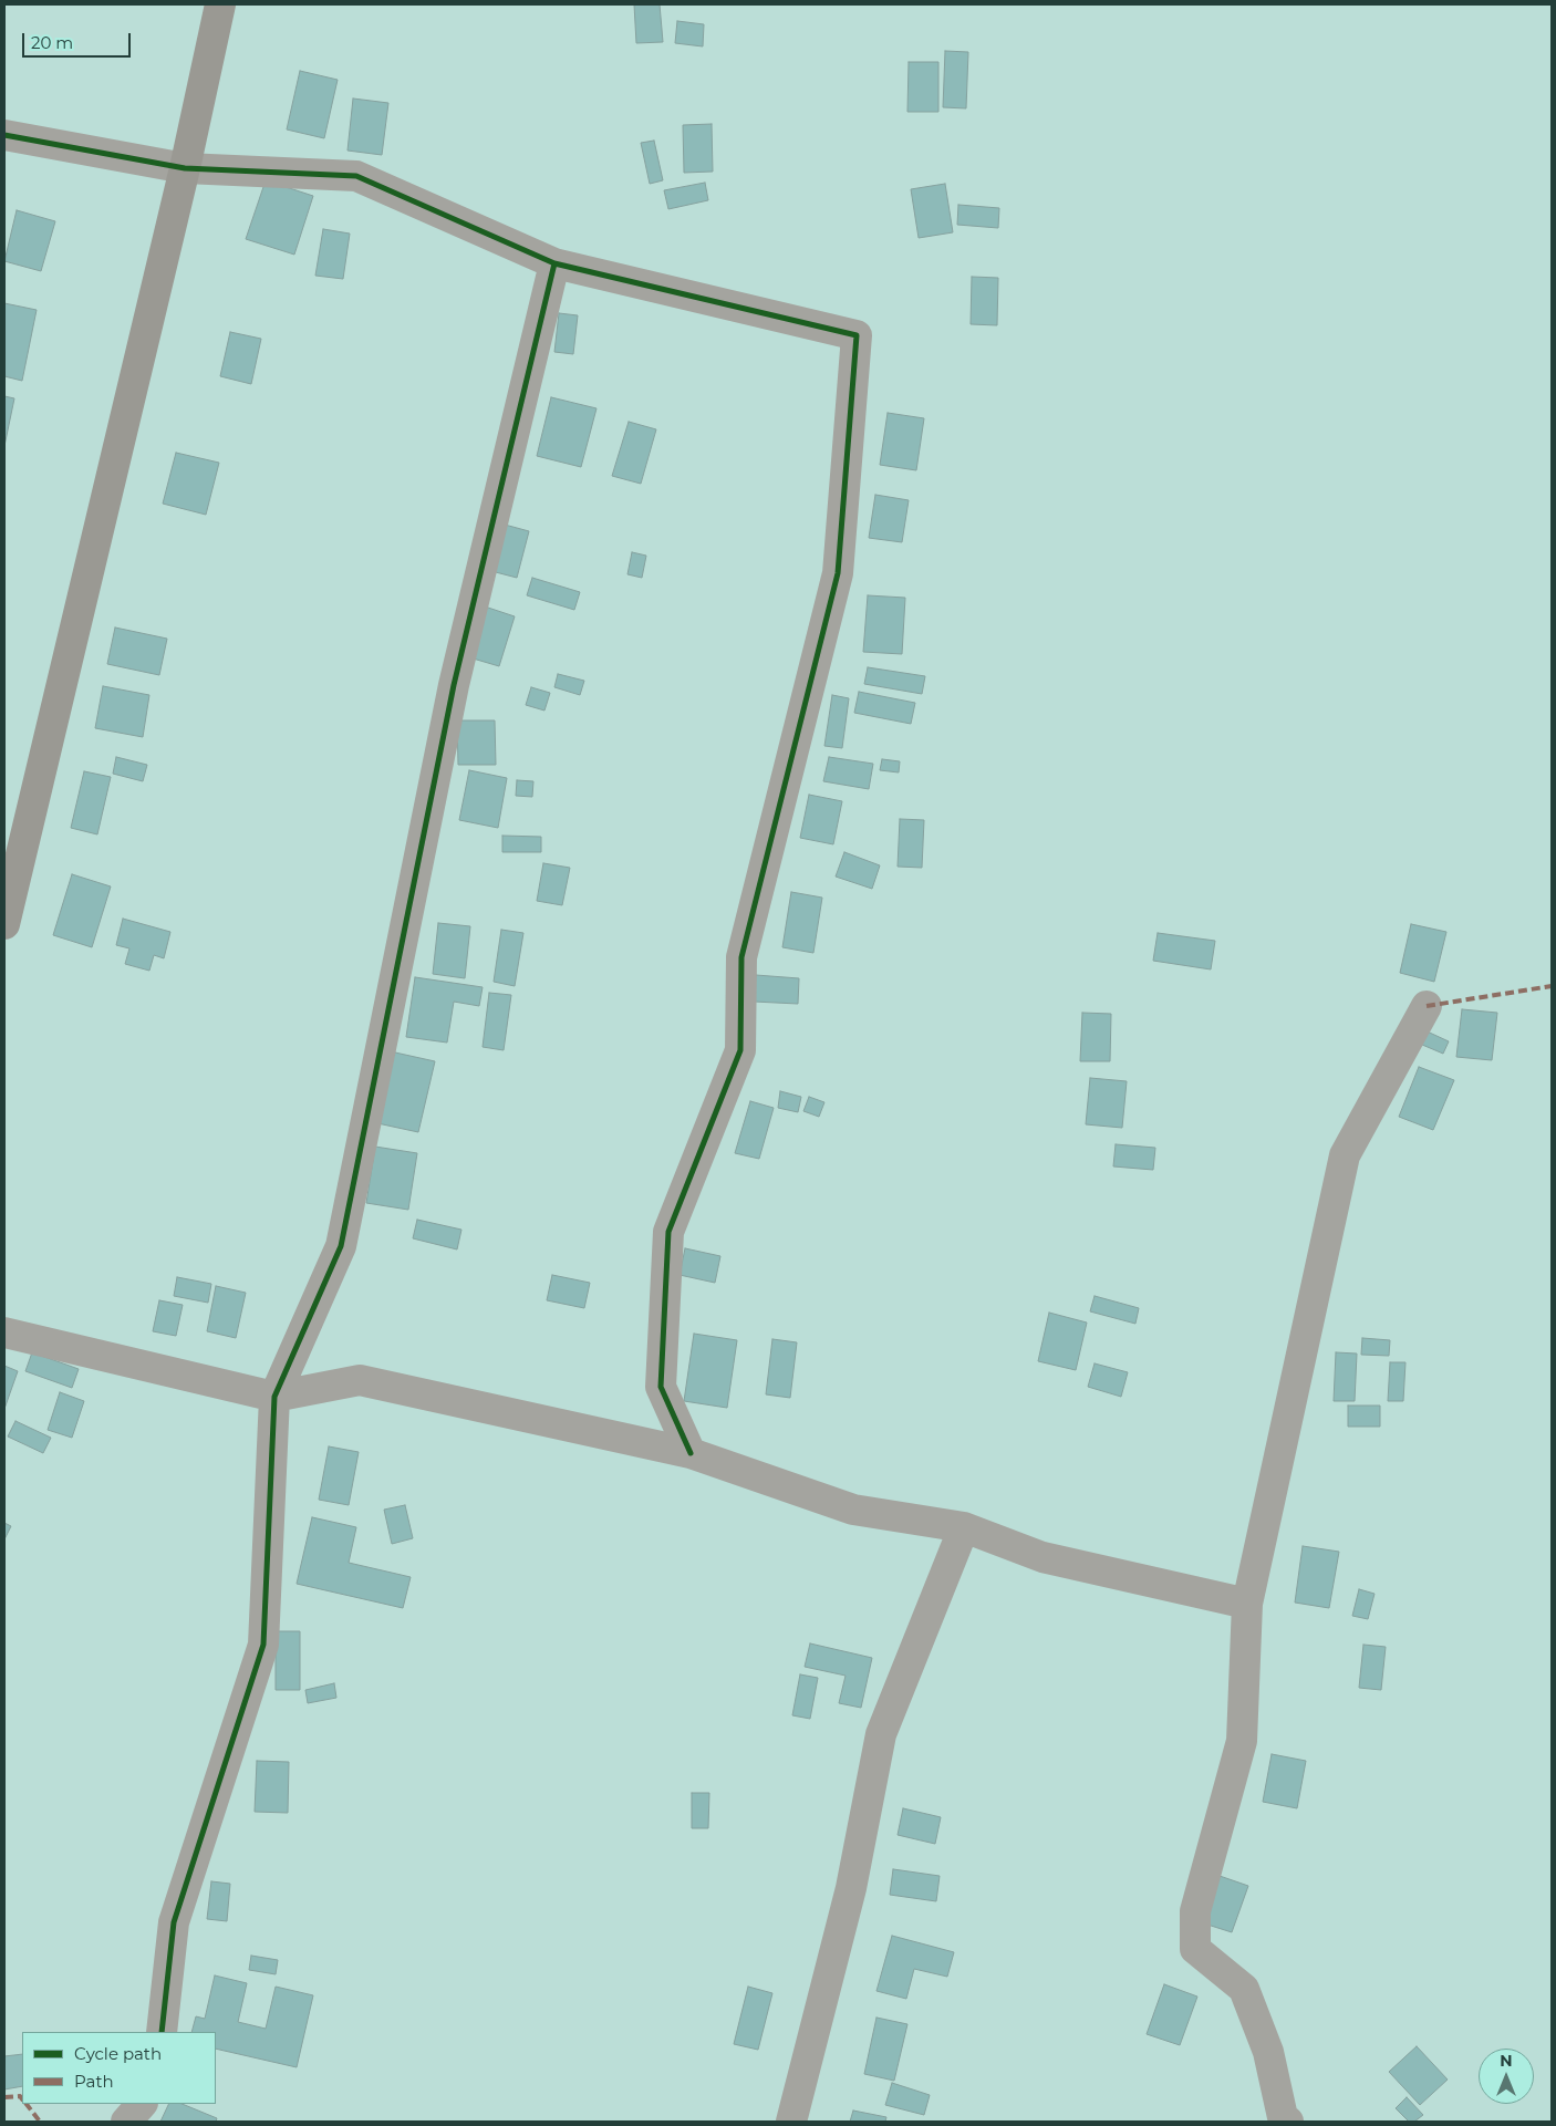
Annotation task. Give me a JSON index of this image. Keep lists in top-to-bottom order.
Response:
{
  "legend": ["Cycle path", "Path"],
  "scale_bar": "20 m",
  "north": "top"
}
